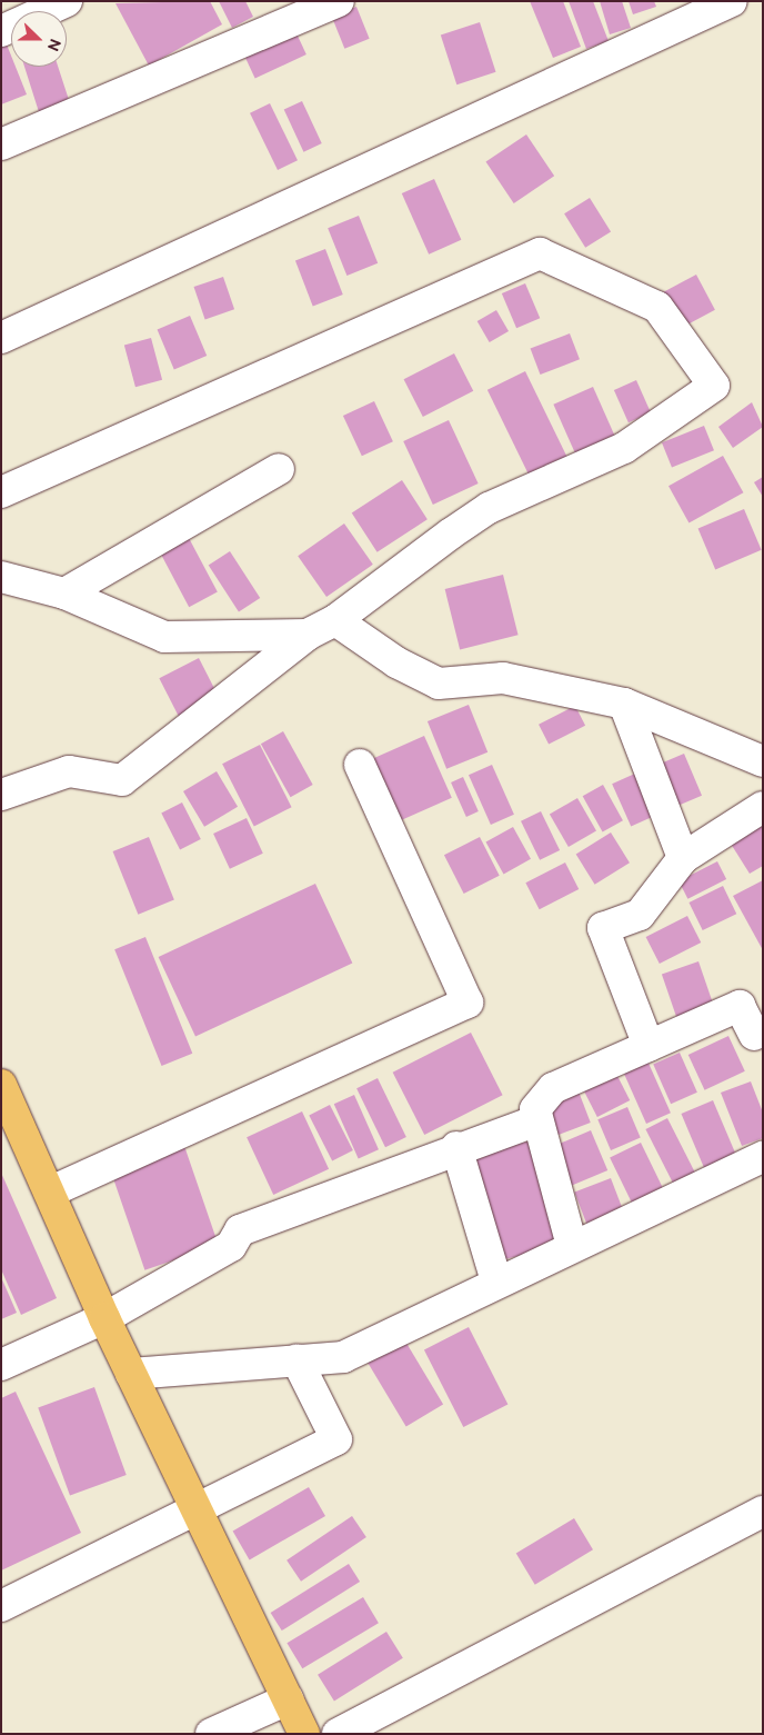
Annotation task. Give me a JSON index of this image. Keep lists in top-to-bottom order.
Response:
{
  "north": "right"
}
